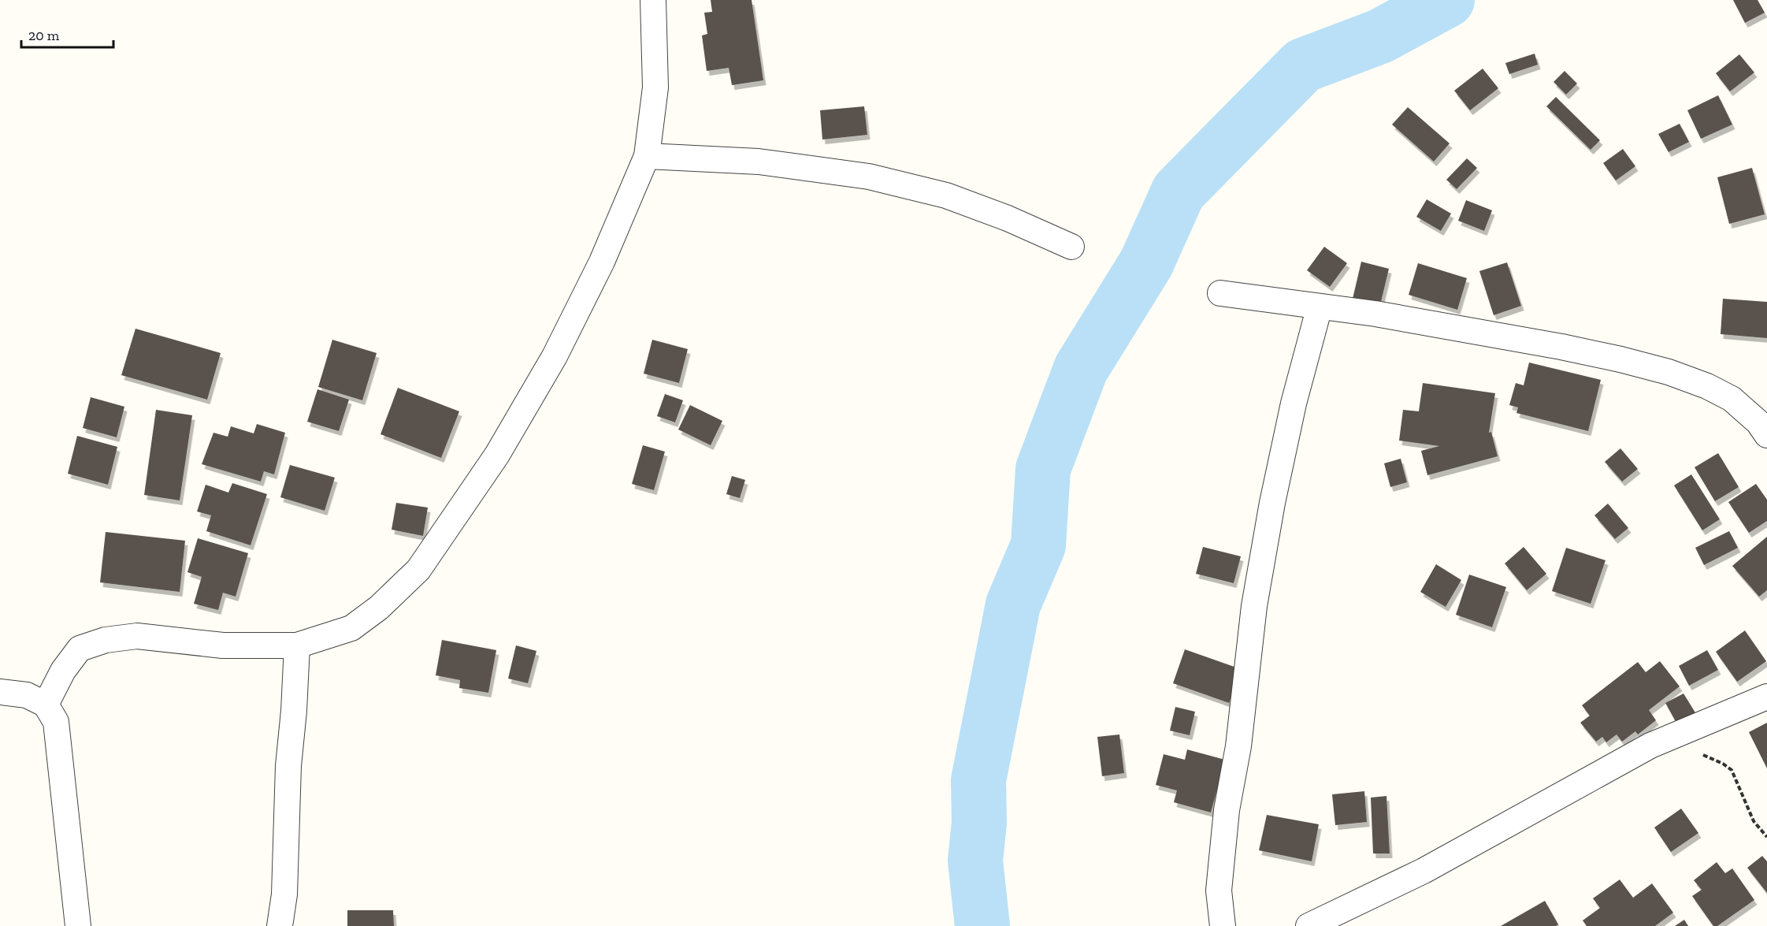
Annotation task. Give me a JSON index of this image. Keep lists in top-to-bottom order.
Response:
{
  "scale_bar": "20 m"
}
